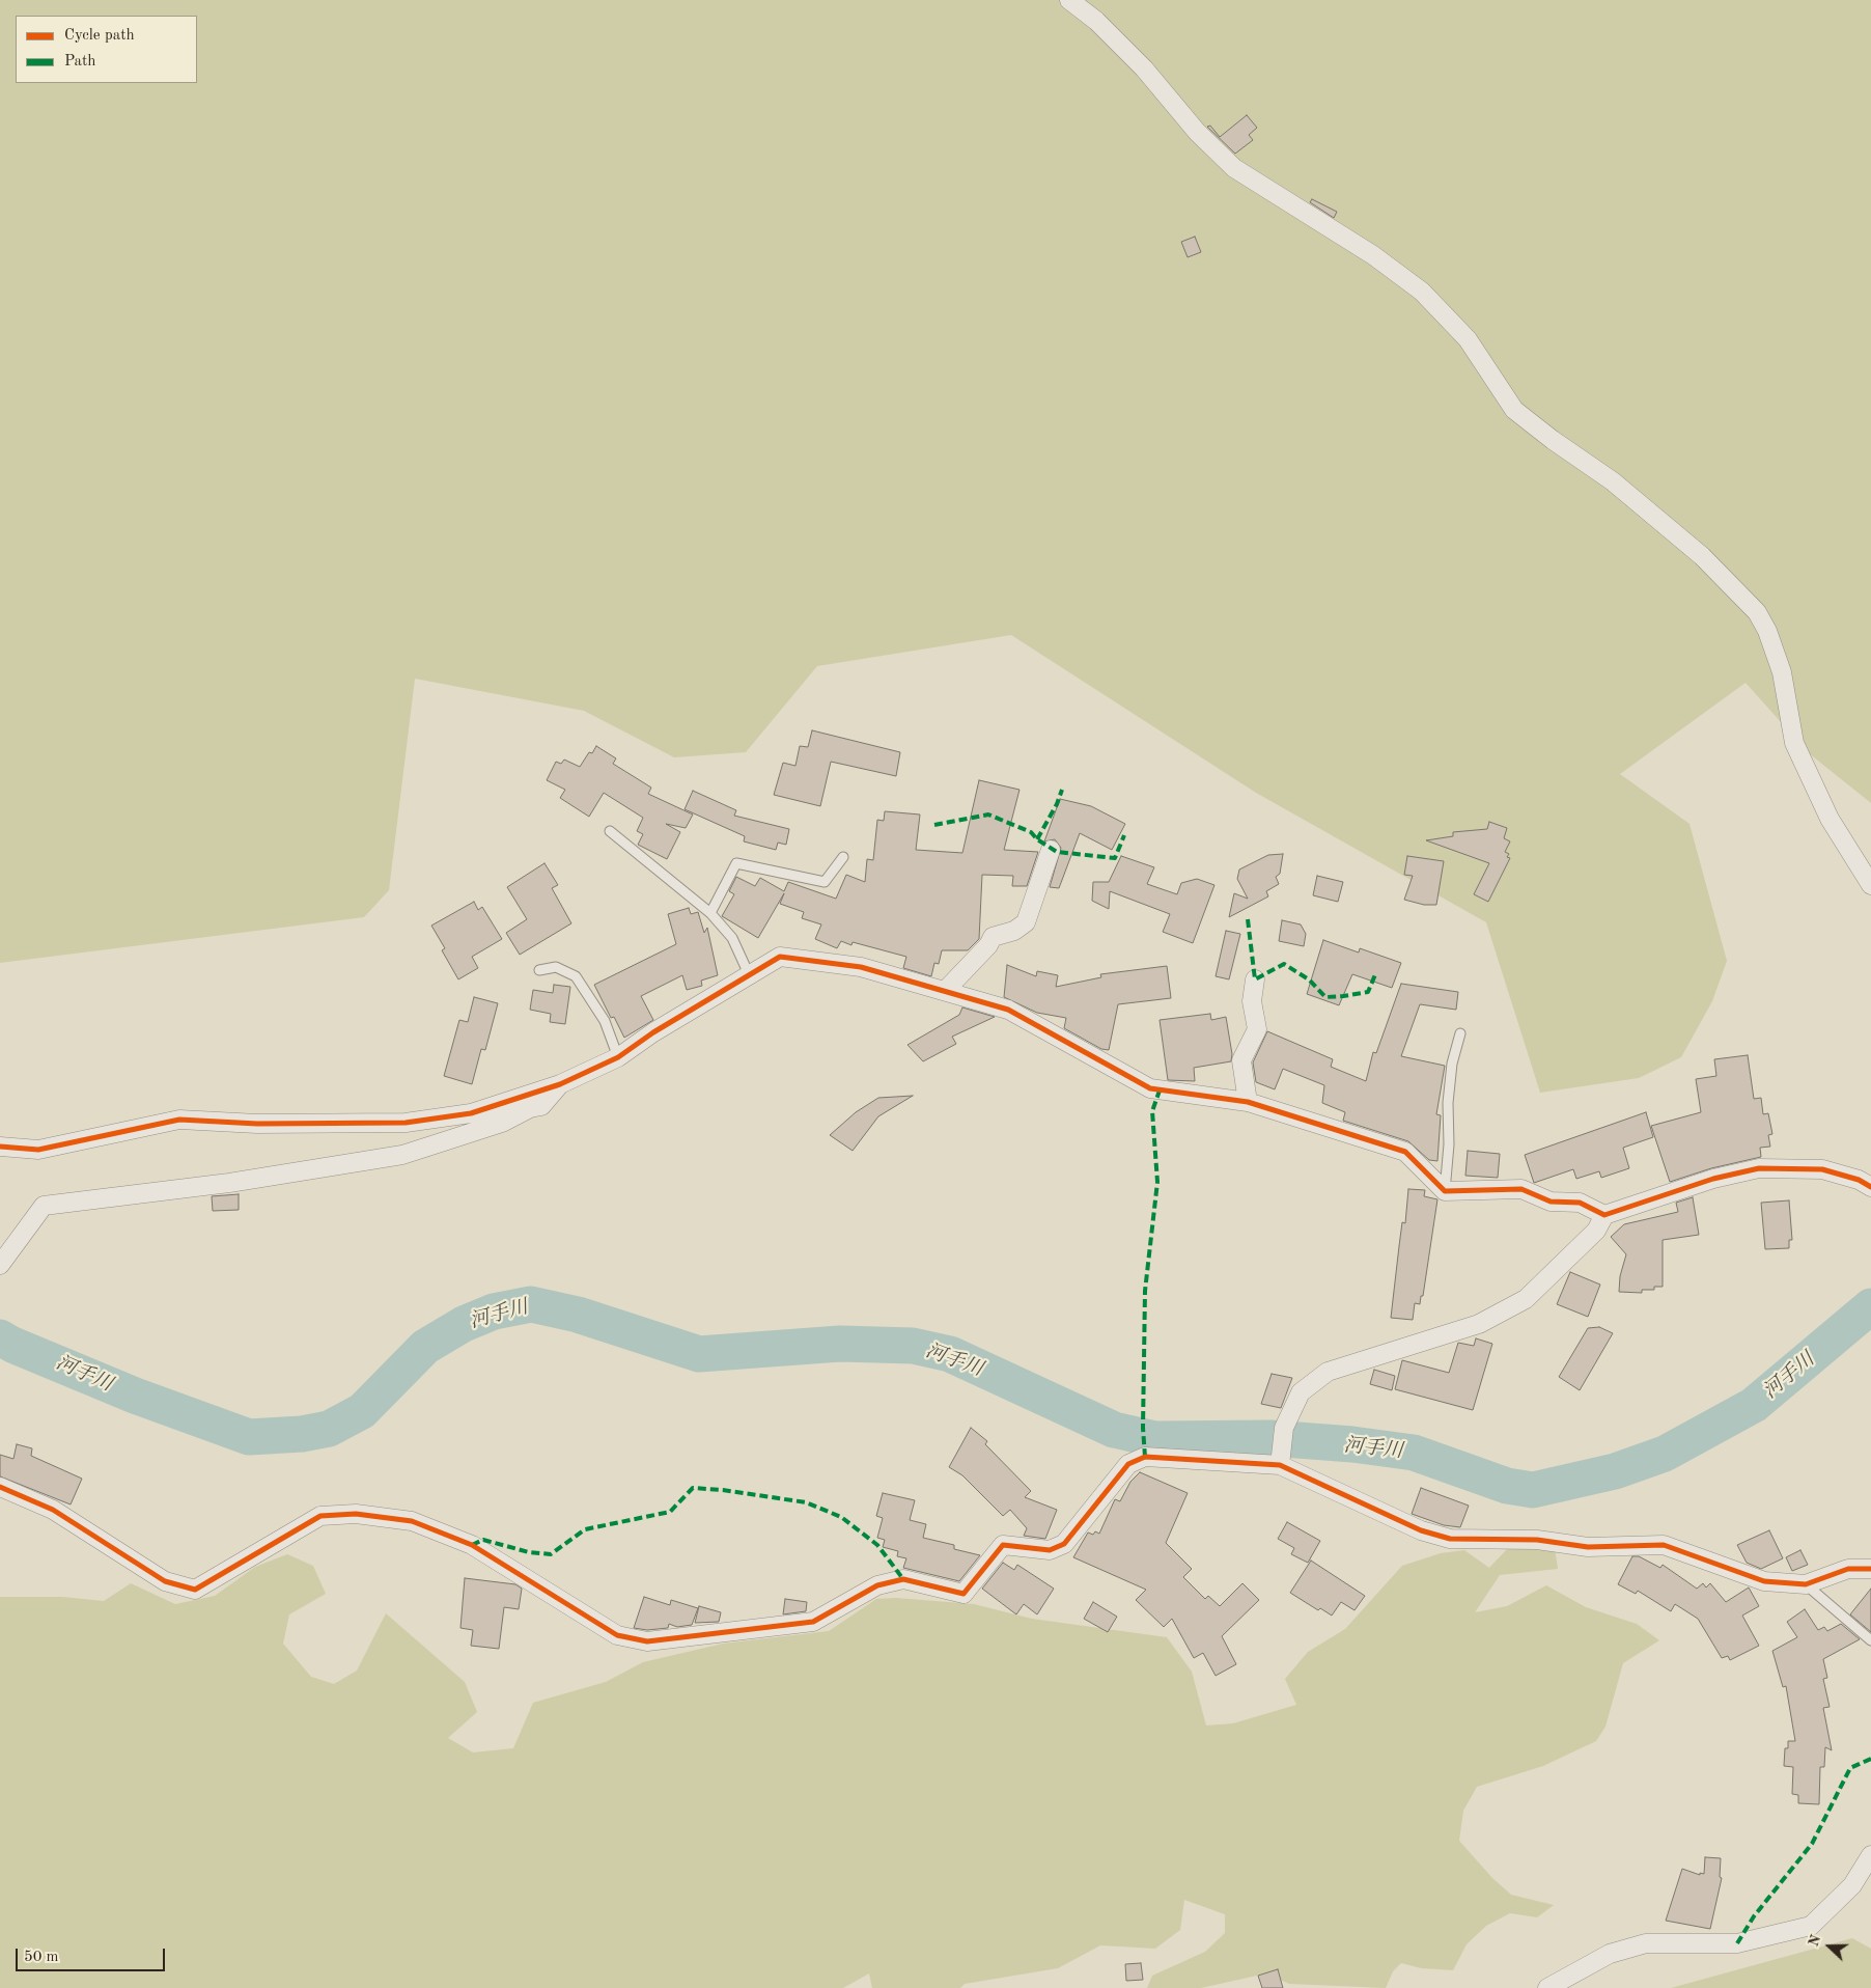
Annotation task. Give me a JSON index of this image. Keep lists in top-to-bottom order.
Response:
{
  "water": ["河手川"],
  "legend": ["Cycle path", "Path"],
  "scale_bar": "50 m",
  "north": "left"
}
